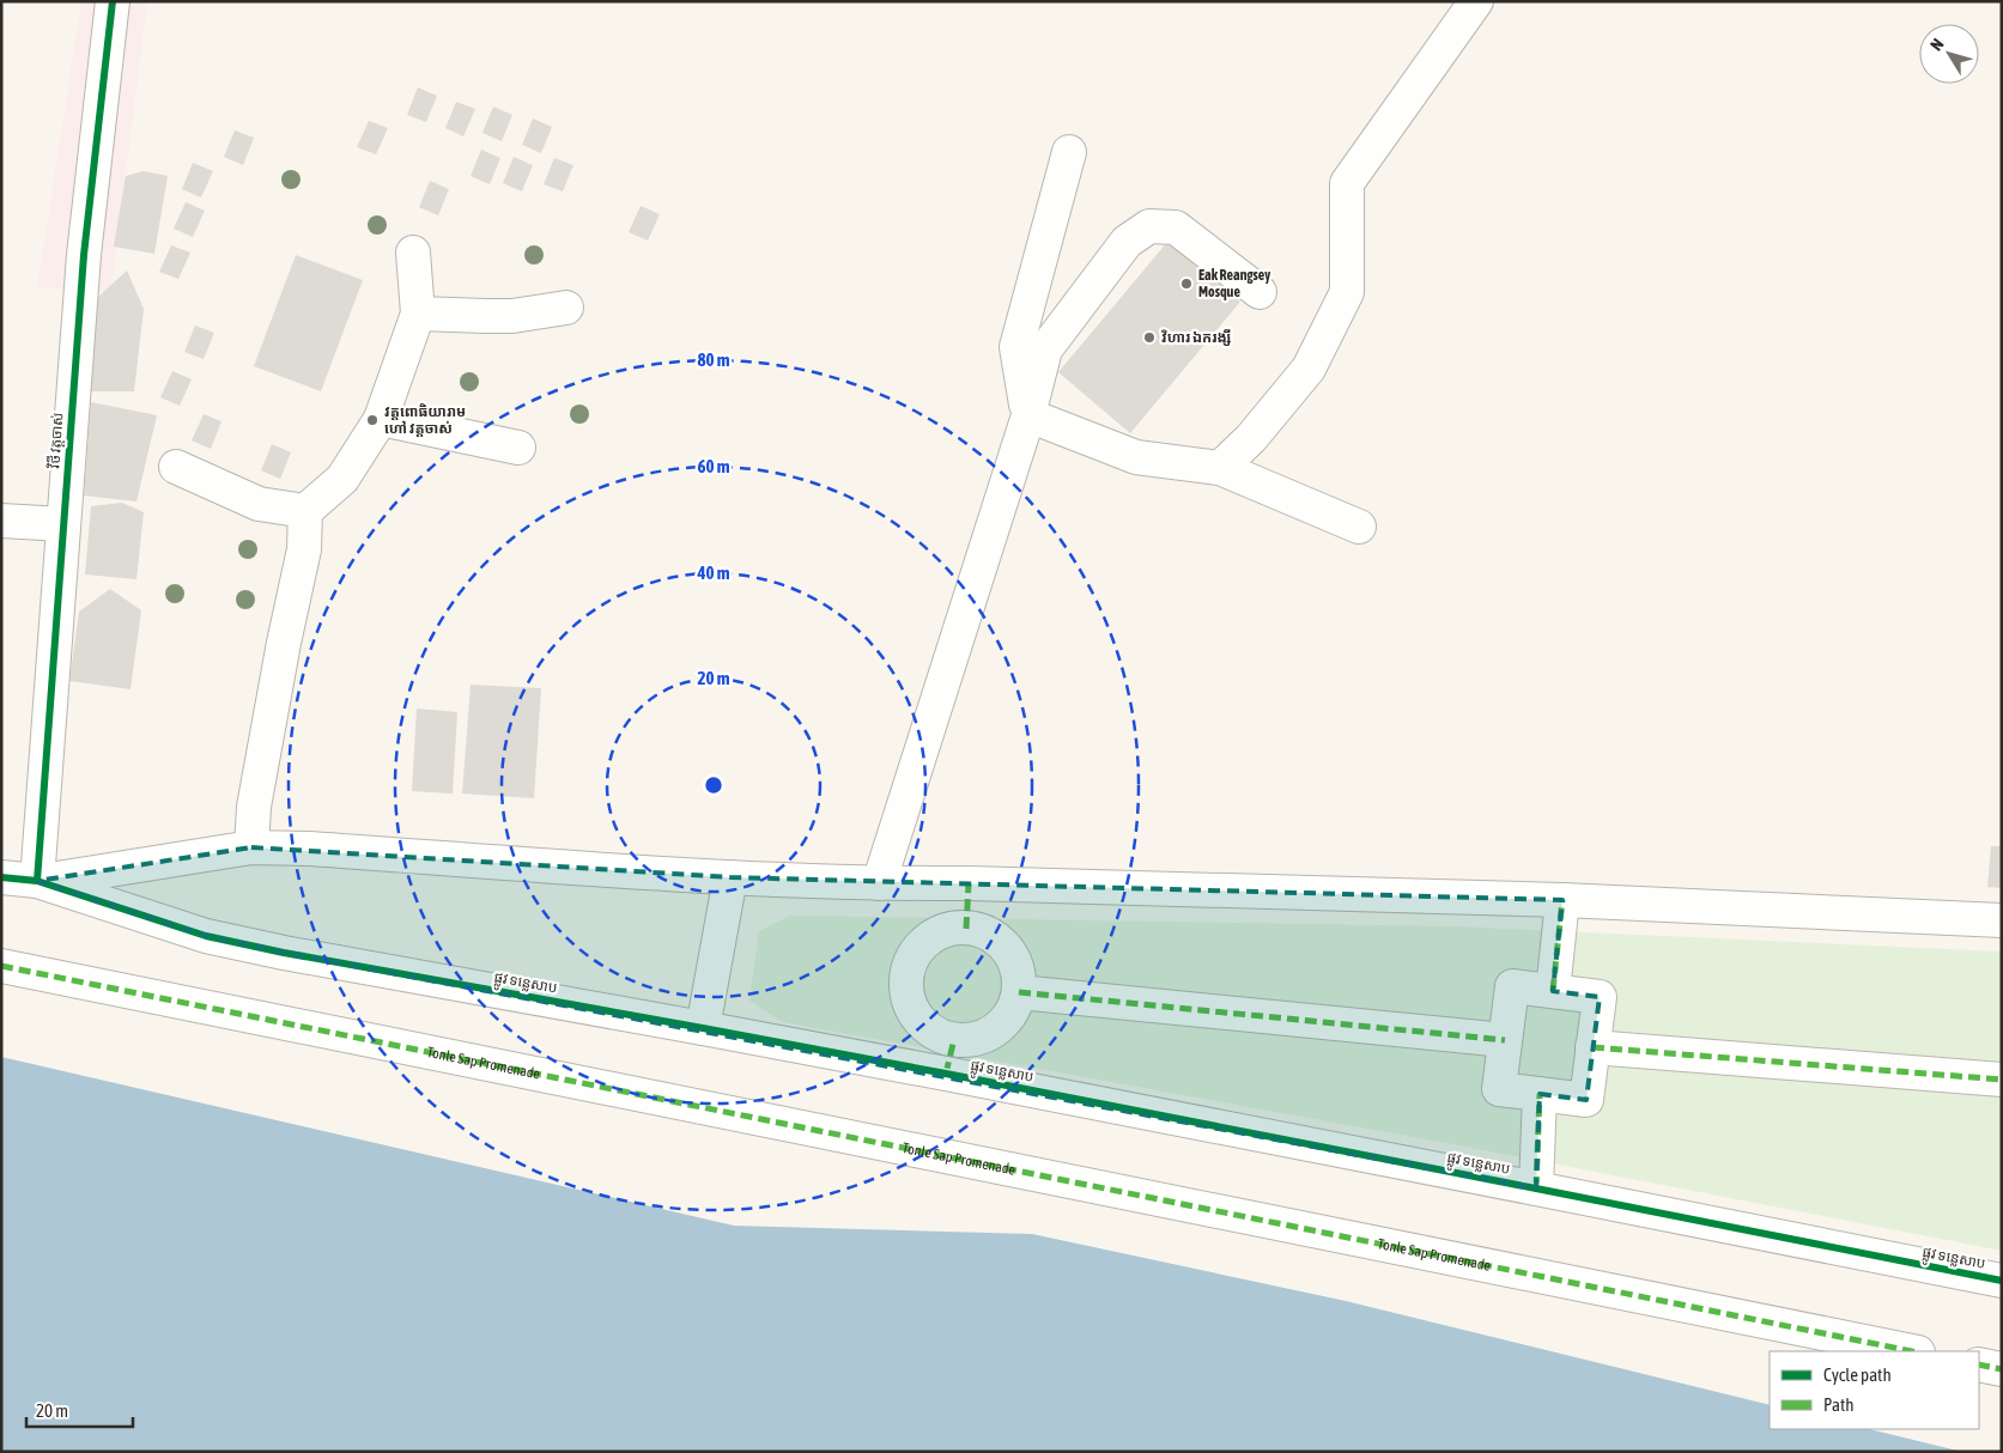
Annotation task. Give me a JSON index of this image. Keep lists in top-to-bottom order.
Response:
{
  "streets": {
    "street": ["វិថី វត្តចាស់", "ផ្លូវ ទន្លេសាប", "Tonle Sap Promenade"]
  },
  "crossings": [
    ["វិថី វត្តចាស់", "ផ្លូវ ទន្លេសាប"]
  ],
  "places": ["Eak Reangsey Mosque", "វិហារ ឯករង្សី", "វត្តពោធិយារាម ហៅ វត្តចាស់"],
  "legend": ["Cycle path", "Path"],
  "scale_bar": "20 m",
  "north": "top left",
  "rings": [
    "80 m",
    "60 m",
    "40 m",
    "20 m"
  ]
}
